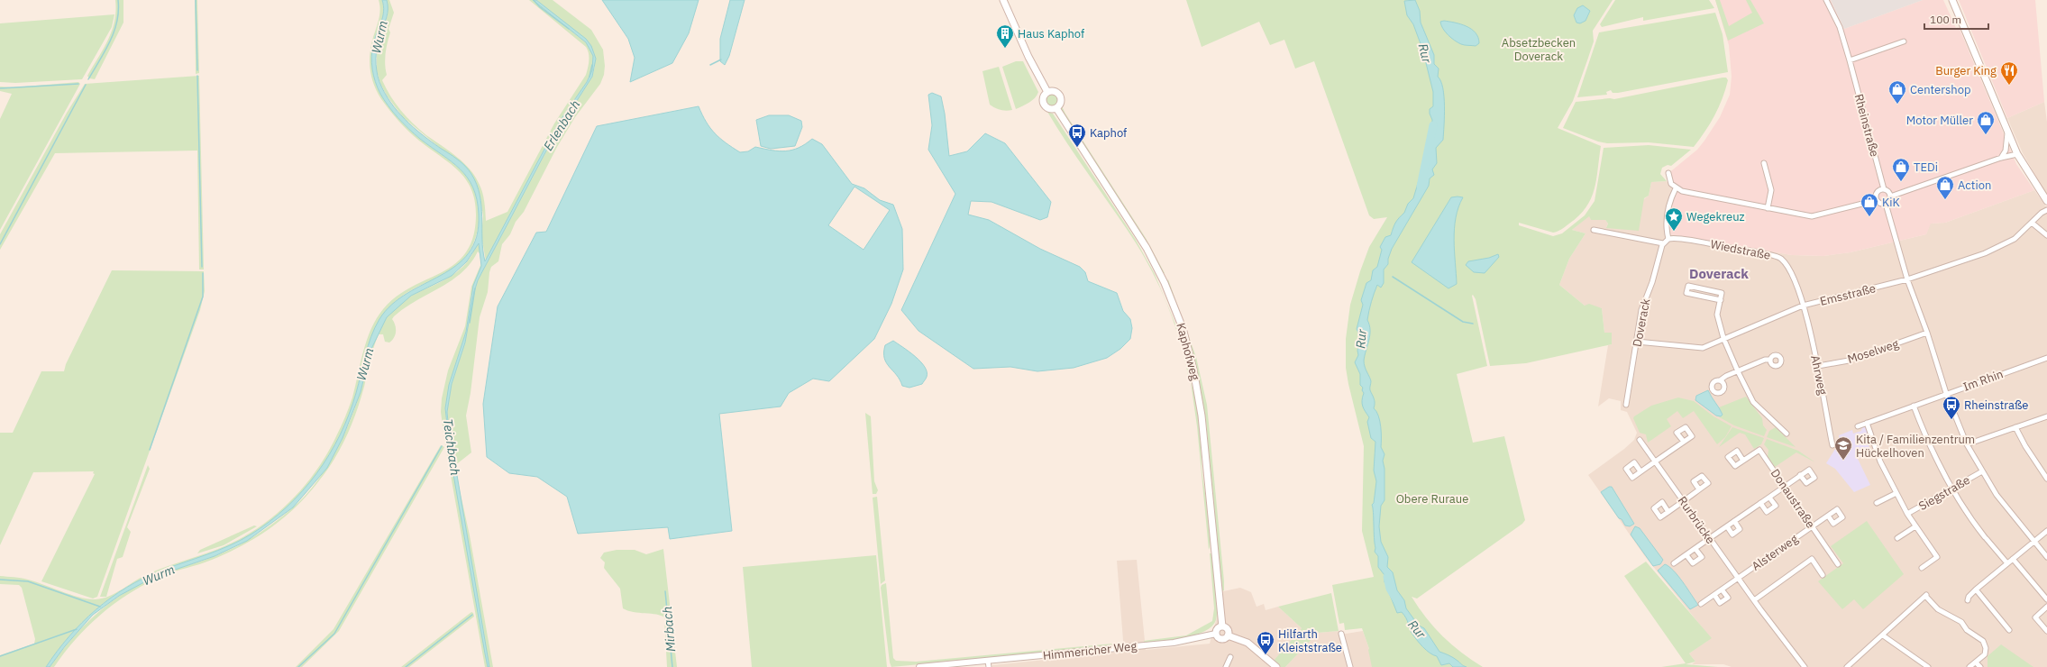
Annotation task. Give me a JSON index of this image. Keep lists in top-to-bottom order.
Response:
{
  "streets": {
    "main road": ["Kaphofweg"],
    "street": [
      "Rheinstraße",
      "Wiedstraße",
      "Emsstraße",
      "Doverack",
      "Moselweg",
      "Ahrweg",
      "Im Rhin",
      "Siegstraße",
      "Donaustraße",
      "Rurbrücke",
      "Alsterweg",
      "Himmericher Weg"
    ]
  },
  "crossings": [
    ["Wiedstraße", "Emsstraße"],
    ["Wiedstraße", "Ahrweg"],
    ["Emsstraße", "Doverack"],
    ["Emsstraße", "Ahrweg"],
    ["Kaphofweg", "Himmericher Weg"],
    ["Moselweg", "Ahrweg"],
    ["Donaustraße", "Alsterweg"],
    ["Rurbrücke", "Alsterweg"]
  ],
  "districts": ["Doverack"],
  "water": [
    "Wurm",
    "Rur",
    "Erlenbach",
    "Teichbach",
    "Mirbach"
  ],
  "parks": ["Absetzbecken Doverack", "Obere Ruraue"],
  "places": {
    "building": ["Haus Kaphof"],
    "restaurant": ["Burger King"],
    "shop": [
      "Centershop",
      "Motor Müller",
      "TEDi",
      "Action",
      "KiK"
    ],
    "bus stop": ["Kaphof", "Rheinstraße", "Hilfarth Kleiststraße"],
    "place": ["Wegekreuz"],
    "school or university": ["Kita / Familienzentrum Hückelhoven"]
  },
  "scale_bar": "100 m"
}
